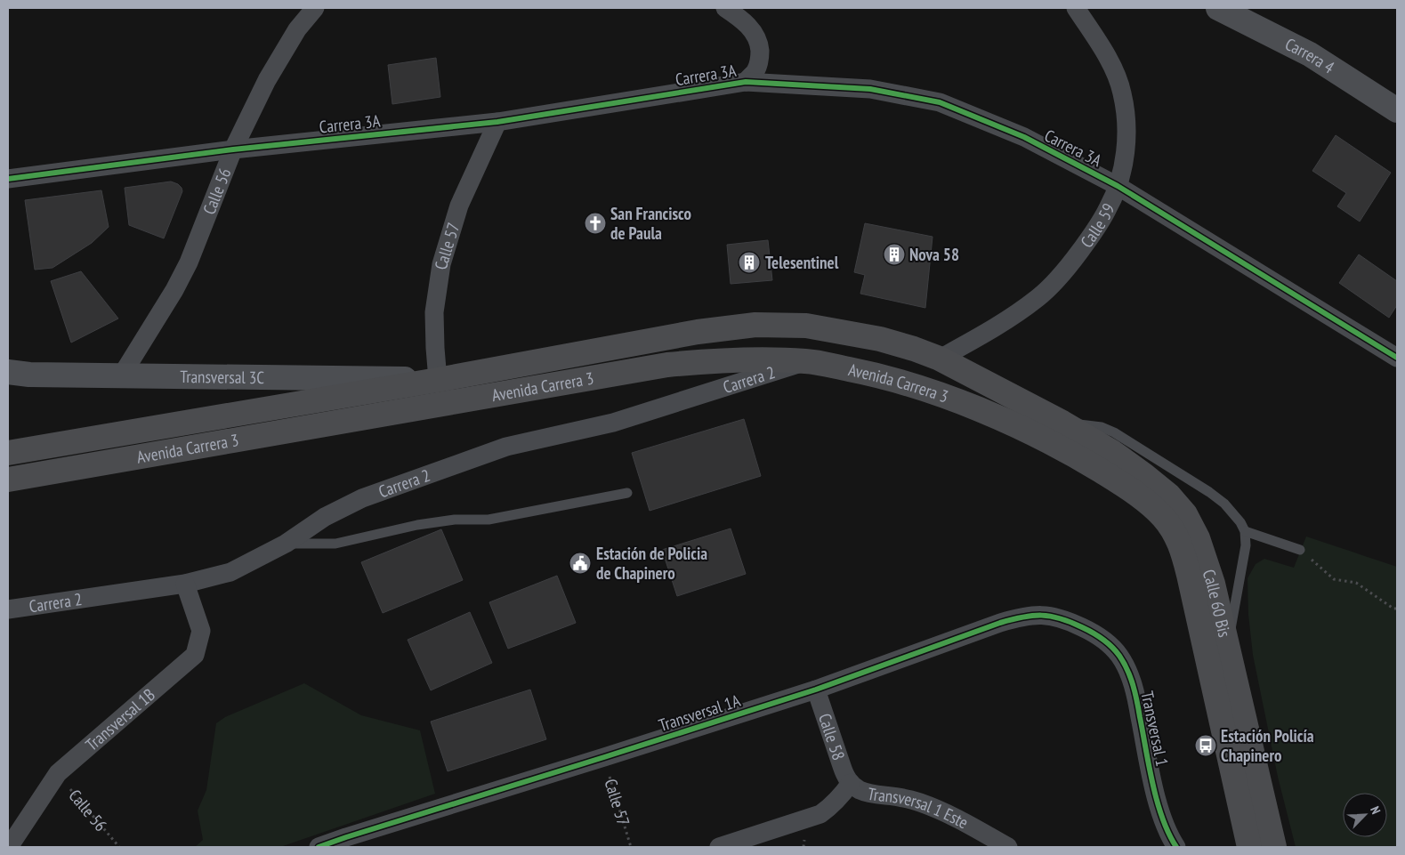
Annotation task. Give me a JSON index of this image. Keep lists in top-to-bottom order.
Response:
{
  "streets": {
    "main road": ["Avenida Carrera 3", "Calle 60 Bis"],
    "street": [
      "Carrera 4",
      "Carrera 3A",
      "Calle 56",
      "Calle 59",
      "Calle 57",
      "Transversal 3C",
      "Carrera 2",
      "Transversal 1A",
      "Transversal 1B",
      "Transversal 1",
      "Calle 58",
      "Transversal 1 Este"
    ]
  },
  "crossings": [
    ["Carrera 3A", "Calle 56"],
    ["Carrera 3A", "Calle 59"],
    ["Carrera 3A", "Calle 57"],
    ["Calle 56", "Transversal 3C"],
    ["Calle 56", "Transversal 1B"],
    ["Calle 59", "Avenida Carrera 3"],
    ["Calle 57", "Transversal 3C"],
    ["Calle 57", "Avenida Carrera 3"],
    ["Calle 57", "Transversal 1A"],
    ["Transversal 3C", "Avenida Carrera 3"],
    ["Carrera 2", "Avenida Carrera 3"],
    ["Carrera 2", "Transversal 1B"],
    ["Avenida Carrera 3", "Calle 60 Bis"],
    ["Transversal 1A", "Transversal 1"],
    ["Transversal 1A", "Calle 58"],
    ["Calle 58", "Transversal 1 Este"]
  ],
  "places": {
    "church": ["San Francisco de Paula"],
    "building": ["Nova 58", "Telesentinel"],
    "public building": ["Estación de Policia de Chapinero"],
    "bus stop": ["Estación Policía Chapinero"]
  },
  "north": "top right"
}
